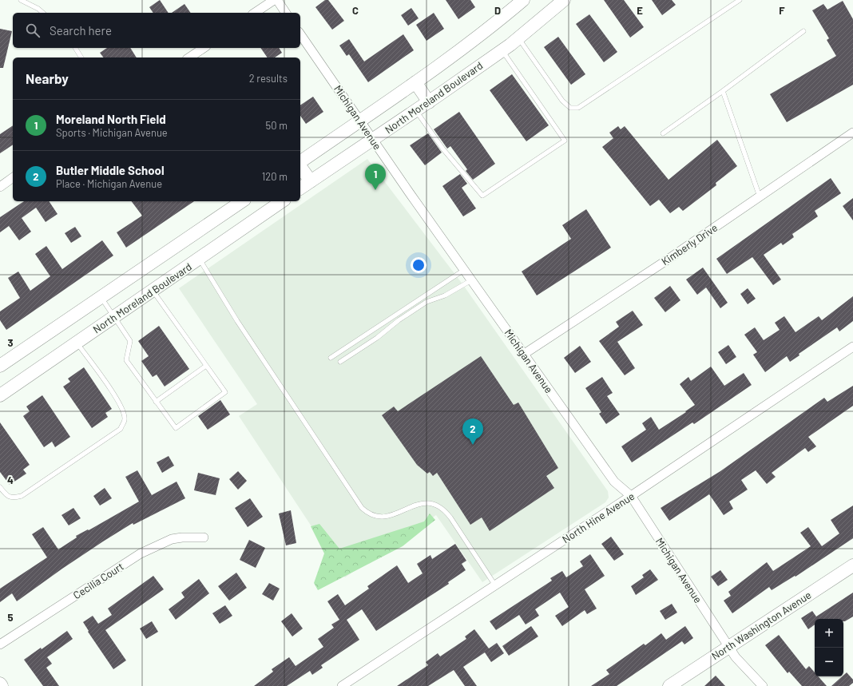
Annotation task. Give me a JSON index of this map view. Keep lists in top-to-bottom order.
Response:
{
  "streets": {
    "street": [
      "North Moreland Boulevard",
      "Michigan Avenue",
      "Kimberly Drive",
      "North Hine Avenue",
      "Cecilia Court",
      "North Washington Avenue"
    ]
  },
  "crossings": [
    ["North Moreland Boulevard", "Michigan Avenue"],
    ["Michigan Avenue", "Kimberly Drive"],
    ["Michigan Avenue", "North Hine Avenue"],
    ["Michigan Avenue", "North Washington Avenue"]
  ],
  "page": {
    "search": "Search here",
    "heading": ["Nearby", "2 results"],
    "list": [
      {
        "mark": "1",
        "name": "Moreland North Field",
        "note": "Sports · Michigan Avenue",
        "value": "50 m"
      },
      {
        "mark": "2",
        "name": "Butler Middle School",
        "note": "Place · Michigan Avenue",
        "value": "120 m"
      }
    ],
    "pins": ["1", "2"],
    "map_buttons": ["+", "−"]
  },
  "grid": {
    "columns": [
      "C",
      "D",
      "E",
      "F"
    ],
    "rows": ["3", "4", "5"]
  }
}
